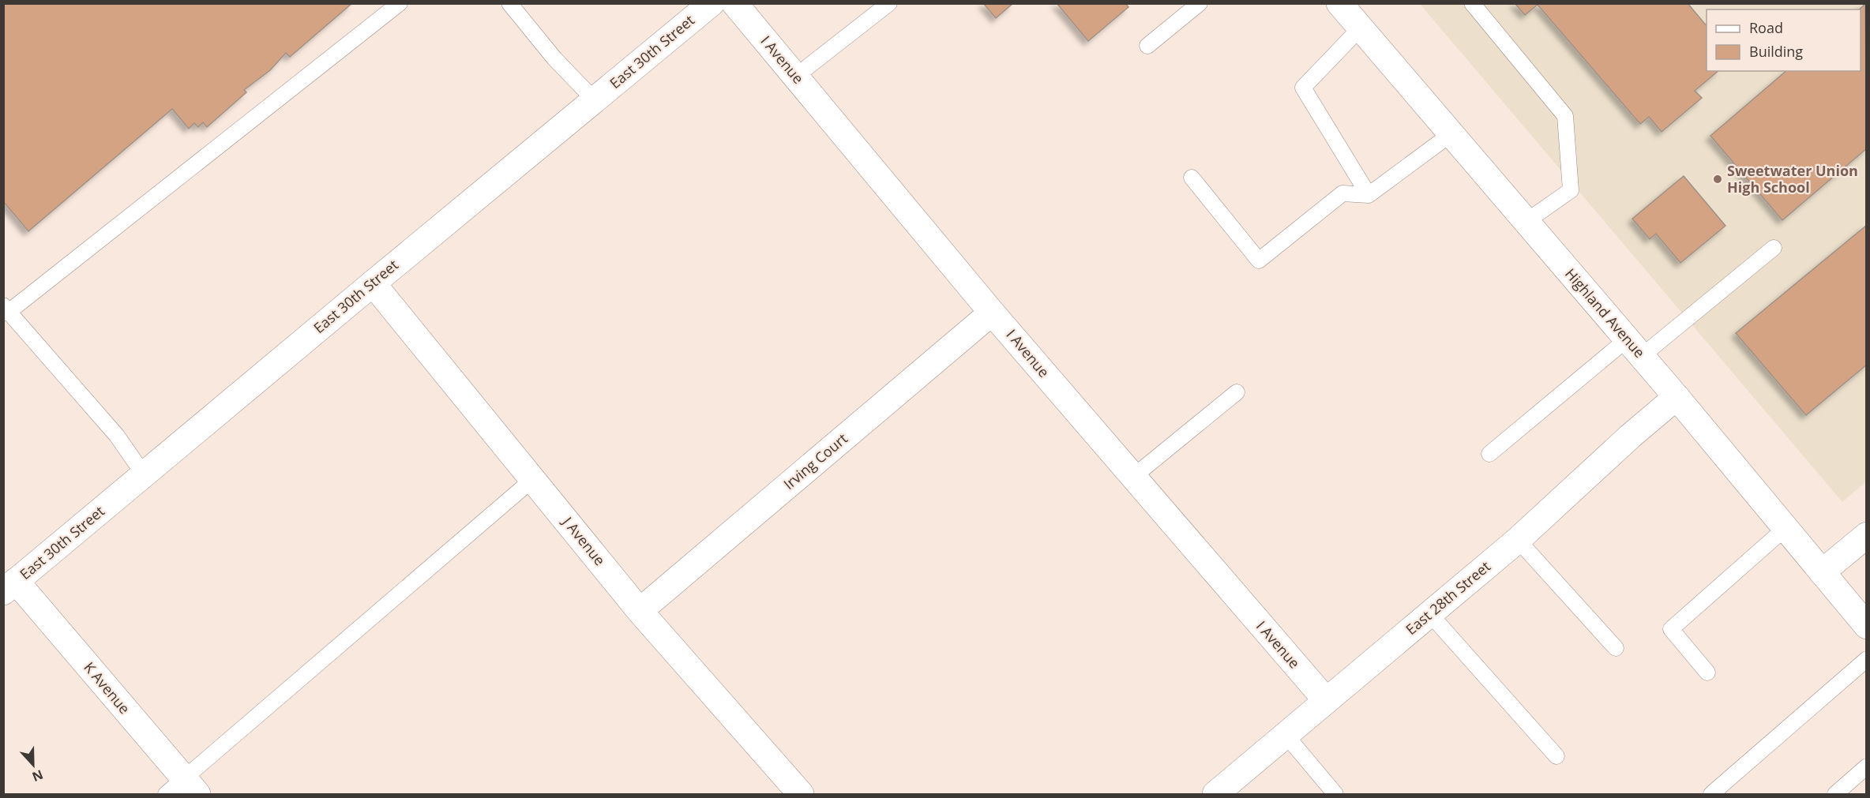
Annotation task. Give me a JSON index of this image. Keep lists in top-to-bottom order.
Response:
{
  "streets": {
    "street": [
      "East 30th Street",
      "I Avenue",
      "Highland Avenue",
      "Irving Court",
      "J Avenue",
      "East 28th Street",
      "K Avenue"
    ]
  },
  "crossings": [
    ["East 30th Street", "J Avenue"],
    ["East 30th Street", "K Avenue"],
    ["I Avenue", "Irving Court"],
    ["I Avenue", "East 28th Street"],
    ["Highland Avenue", "East 28th Street"],
    ["Irving Court", "J Avenue"]
  ],
  "places": ["Sweetwater Union High School"],
  "legend": ["Road", "Building"],
  "north": "bottom"
}
